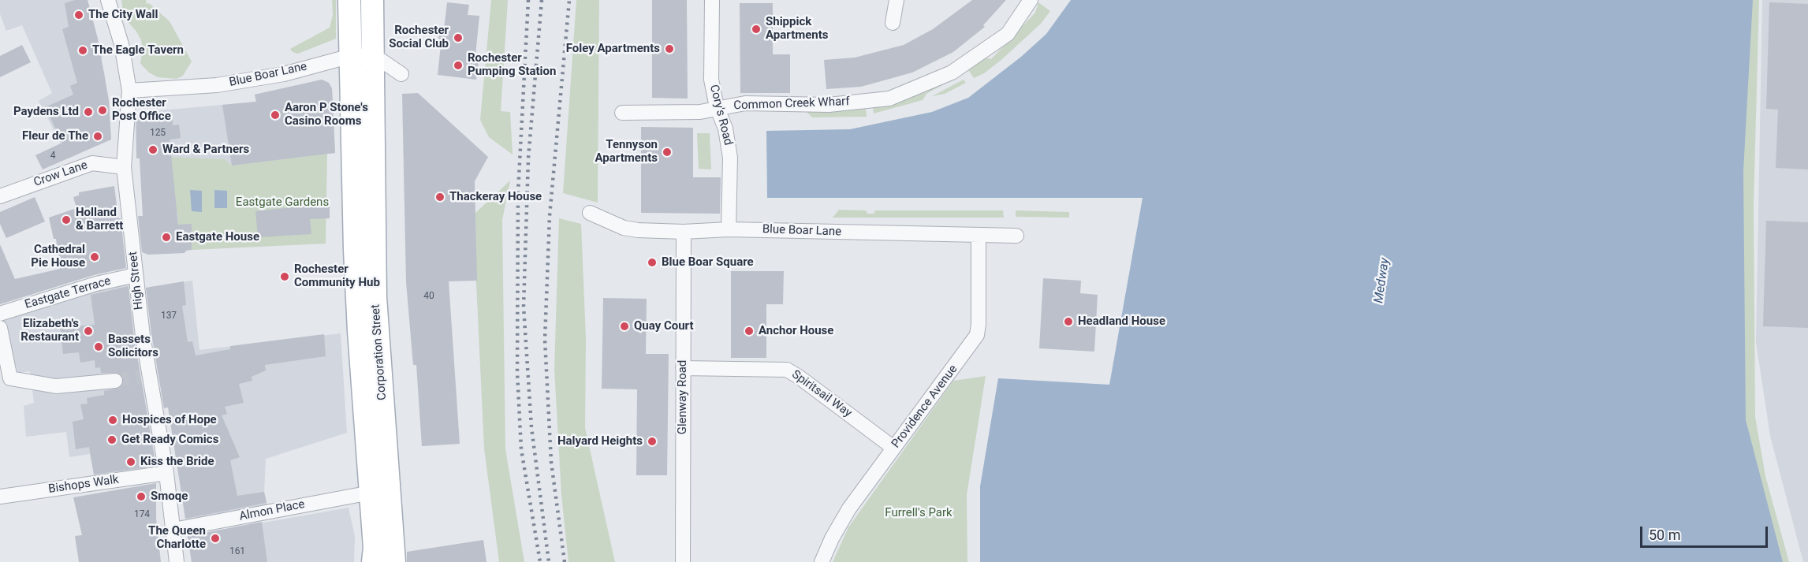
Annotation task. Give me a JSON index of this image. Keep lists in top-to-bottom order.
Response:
{
  "streets": {
    "main road": ["Corporation Street"],
    "street": [
      "Blue Boar Lane",
      "Common Creek Wharf",
      "Cory's Road",
      "Crow Lane",
      "High Street",
      "Eastgate Terrace",
      "Spiritsail Way",
      "Glenway Road",
      "Providence Avenue",
      "Bishops Walk",
      "Almon Place"
    ]
  },
  "crossings": [
    ["Blue Boar Lane", "Cory's Road"],
    ["Blue Boar Lane", "High Street"],
    ["Blue Boar Lane", "Corporation Street"],
    ["Blue Boar Lane", "Glenway Road"],
    ["Blue Boar Lane", "Providence Avenue"],
    ["Common Creek Wharf", "Cory's Road"],
    ["Crow Lane", "High Street"],
    ["High Street", "Eastgate Terrace"],
    ["High Street", "Bishops Walk"],
    ["High Street", "Almon Place"],
    ["Corporation Street", "Almon Place"],
    ["Spiritsail Way", "Glenway Road"],
    ["Spiritsail Way", "Providence Avenue"]
  ],
  "water": ["Medway"],
  "parks": ["Eastgate Gardens", "Furrell's Park"],
  "places": [
    "The City Wall",
    "Shippick Apartments",
    "Rochester Social Club",
    "Foley Apartments",
    "The Eagle Tavern",
    "Rochester Pumping Station",
    "Rochester Post Office",
    "Paydens Ltd",
    "Aaron P Stone's Casino Rooms",
    "Fleur de The",
    "Ward & Partners",
    "Tennyson Apartments",
    "Thackeray House",
    "Holland & Barrett",
    "Eastgate House",
    "Cathedral Pie House",
    "Blue Boar Square",
    "Rochester Community Hub",
    "Headland House",
    "Quay Court",
    "Elizabeth's Restaurant",
    "Anchor House",
    "Bassets Solicitors",
    "Hospices of Hope",
    "Get Ready Comics",
    "Halyard Heights",
    "Kiss the Bride",
    "Smoqe",
    "The Queen Charlotte"
  ],
  "house_numbers": [
    "125",
    "4",
    "40",
    "137",
    "174",
    "161"
  ],
  "scale_bar": "50 m"
}
